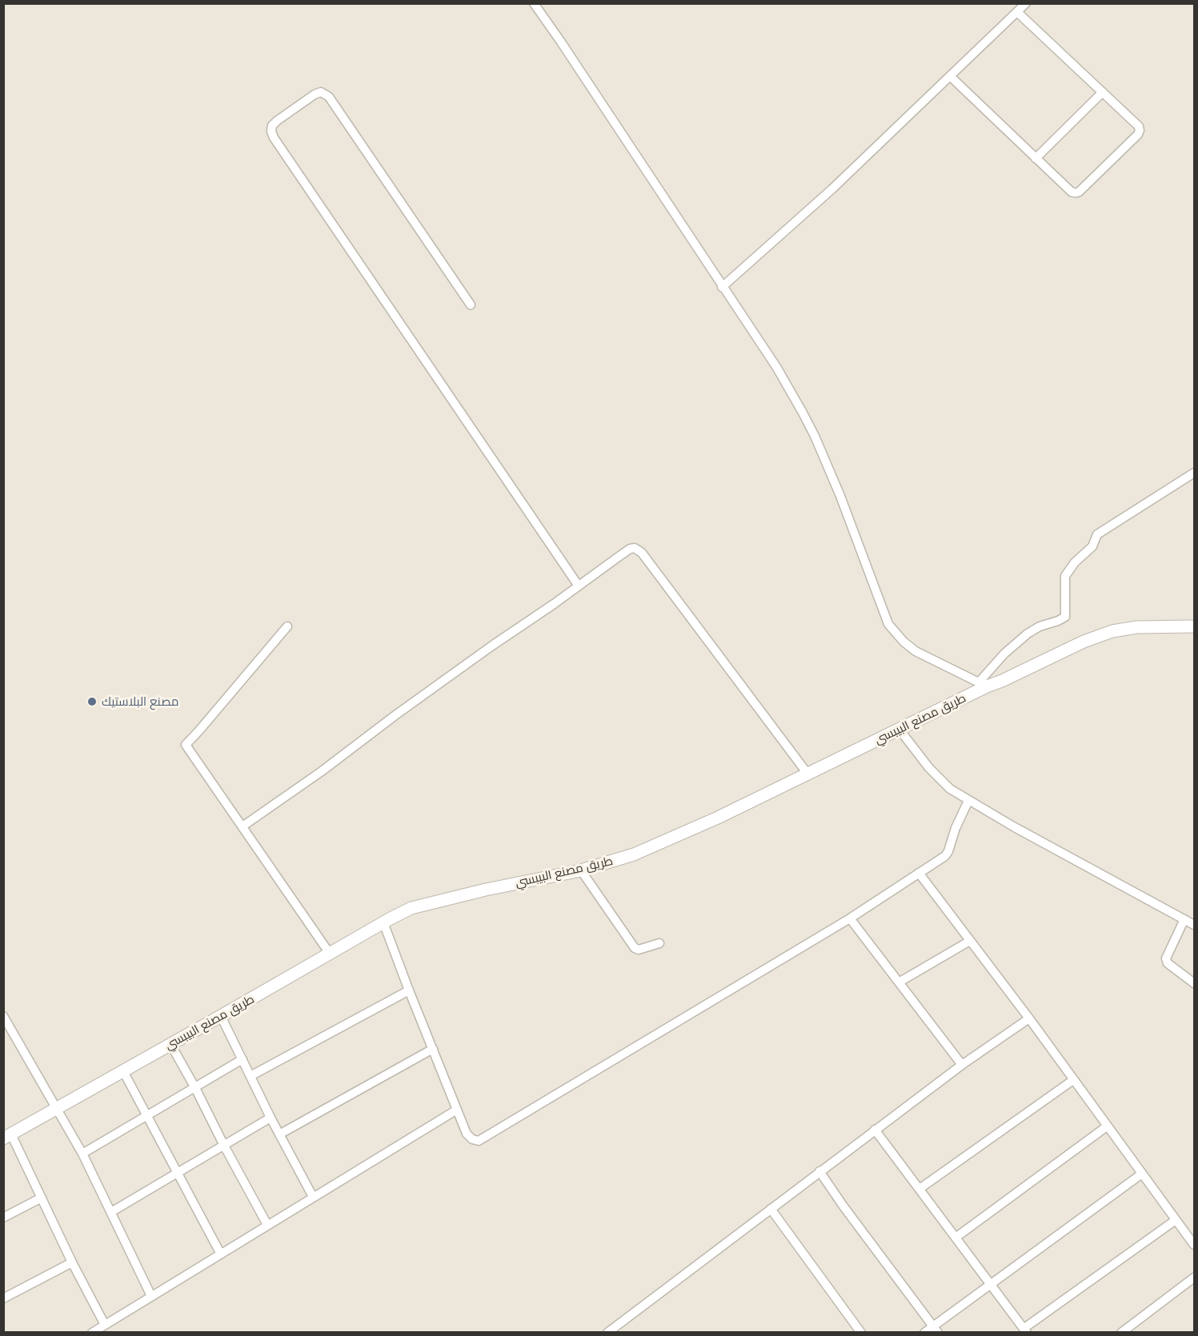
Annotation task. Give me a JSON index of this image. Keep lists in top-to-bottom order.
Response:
{
  "streets": {
    "main road": ["طريق مصنع البيبسي"]
  },
  "places": ["مصنع البلاستيك"]
}
